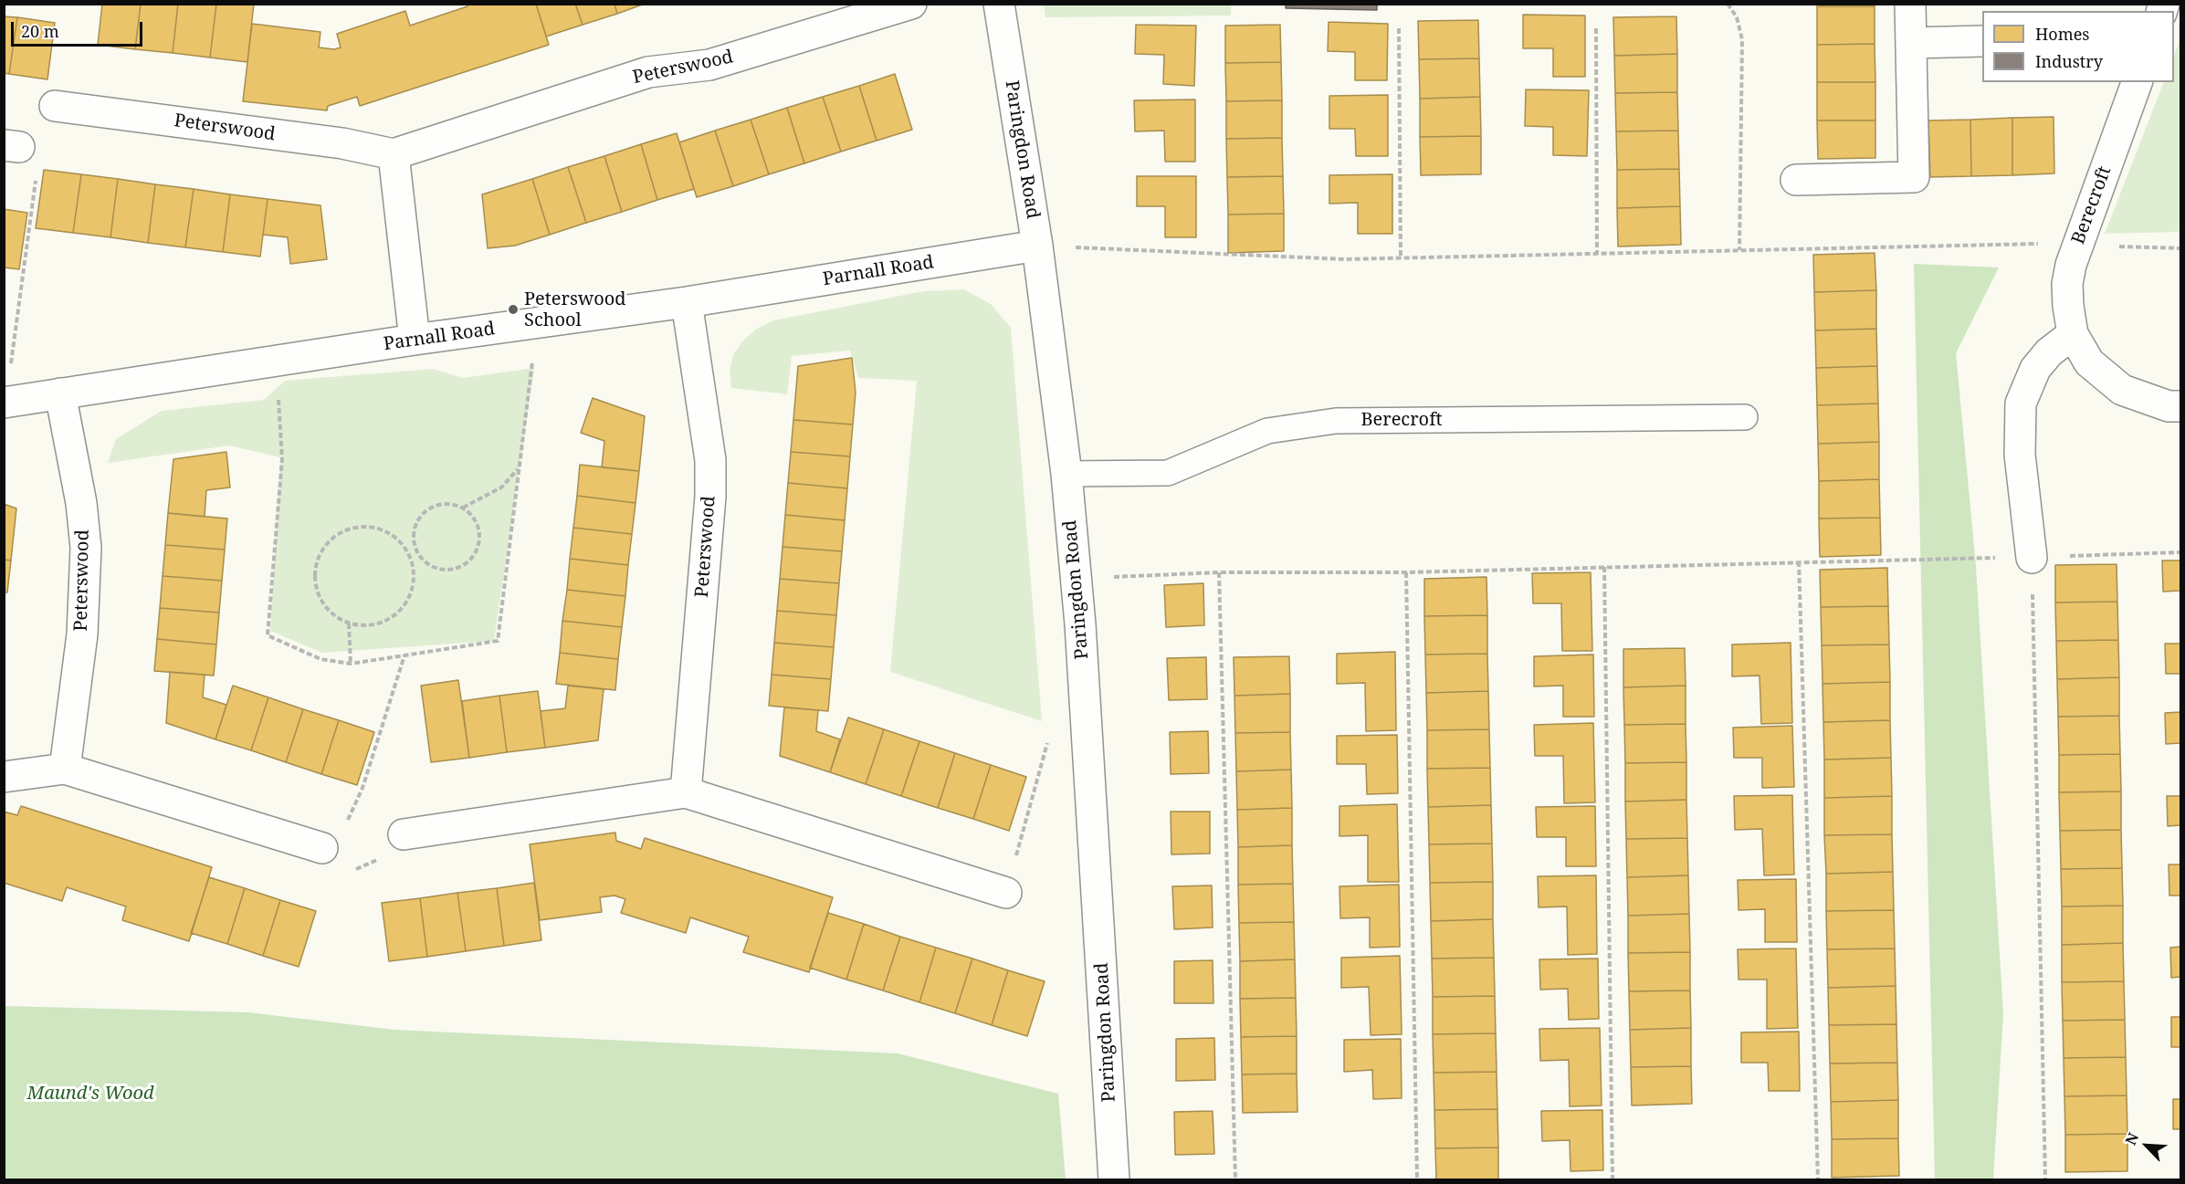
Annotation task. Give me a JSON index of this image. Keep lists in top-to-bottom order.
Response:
{
  "streets": {
    "street": [
      "Peterswood",
      "Paringdon Road",
      "Berecroft",
      "Parnall Road"
    ]
  },
  "crossings": [
    ["Peterswood", "Parnall Road"],
    ["Paringdon Road", "Berecroft"],
    ["Paringdon Road", "Parnall Road"]
  ],
  "parks": ["Maund's Wood"],
  "places": ["Peterswood School"],
  "legend": ["Homes", "Industry"],
  "scale_bar": "20 m",
  "north": "top left"
}
